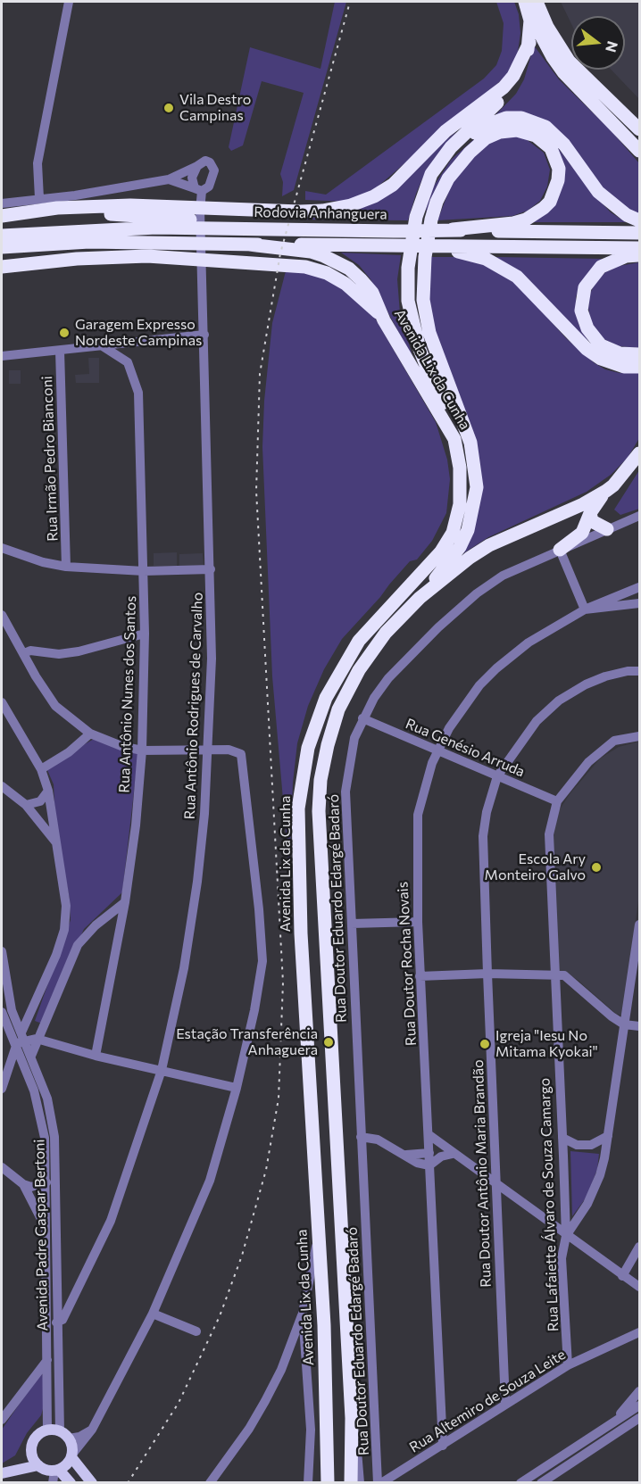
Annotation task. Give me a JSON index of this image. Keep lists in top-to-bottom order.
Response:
{
  "streets": {
    "highway": ["Rodovia Anhanguera", "Avenida Lix da Cunha"],
    "street": [
      "Rua Irmão Pedro Bianconi",
      "Rua Antônio Nunes dos Santos",
      "Rua Antônio Rodrigues de Carvalho",
      "Rua Genésio Arruda",
      "Rua Doutor Eduardo Edargé Badaró",
      "Rua Doutor Rocha Novais",
      "Rua Doutor Antônio Maria Brandão",
      "Rua Lafaiette Álvaro de Souza Camargo",
      "Avenida Padre Gaspar Bertoni",
      "Rua Altemiro de Souza Leite"
    ]
  },
  "crossings": [
    ["Rodovia Anhanguera", "Avenida Lix da Cunha"],
    ["Rua Antônio Rodrigues de Carvalho", "Avenida Padre Gaspar Bertoni"],
    ["Rua Genésio Arruda", "Rua Doutor Eduardo Edargé Badaró"],
    ["Rua Genésio Arruda", "Rua Doutor Rocha Novais"],
    ["Rua Genésio Arruda", "Rua Doutor Antônio Maria Brandão"],
    ["Rua Genésio Arruda", "Rua Lafaiette Álvaro de Souza Camargo"],
    ["Rua Doutor Eduardo Edargé Badaró", "Rua Altemiro de Souza Leite"],
    ["Rua Doutor Rocha Novais", "Rua Altemiro de Souza Leite"],
    ["Rua Doutor Antônio Maria Brandão", "Rua Altemiro de Souza Leite"],
    ["Rua Lafaiette Álvaro de Souza Camargo", "Rua Altemiro de Souza Leite"]
  ],
  "places": [
    "Vila Destro Campinas",
    "Garagem Expresso Nordeste Campinas",
    "Escola Ary Monteiro Galvo",
    "Estação Transferência Anhaguera",
    "Igreja \"Iesu No Mitama Kyokai\""
  ],
  "north": "right"
}
